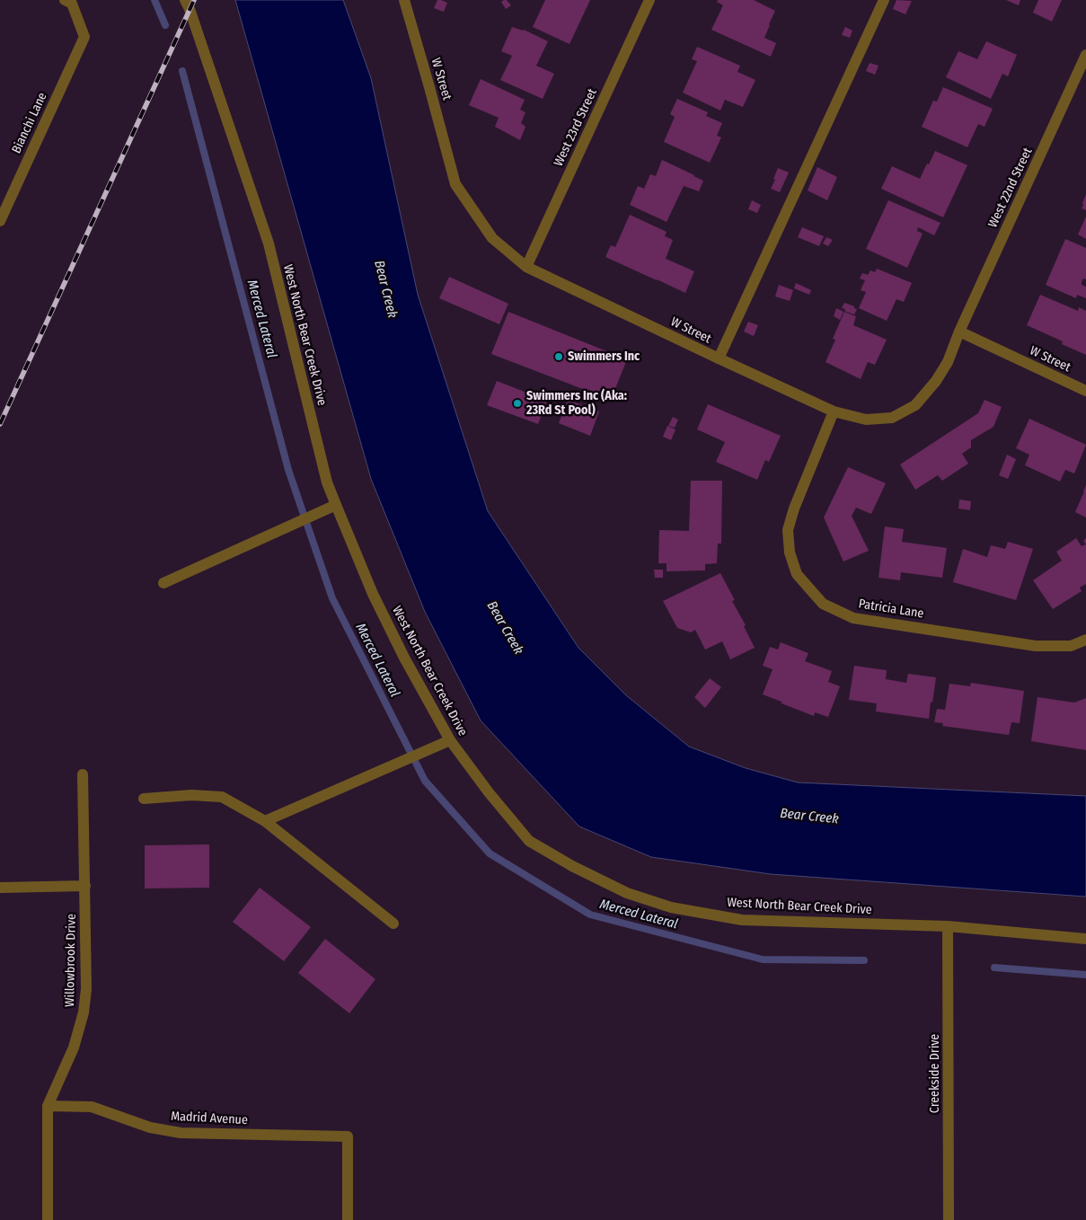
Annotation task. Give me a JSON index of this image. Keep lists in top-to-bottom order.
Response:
{
  "streets": {
    "street": [
      "W Street",
      "Bianchi Lane",
      "West 23rd Street",
      "West 22nd Street",
      "West North Bear Creek Drive",
      "Patricia Lane",
      "Willowbrook Drive",
      "Creekside Drive",
      "Madrid Avenue"
    ]
  },
  "crossings": [
    ["W Street", "West 23rd Street"],
    ["W Street", "West 22nd Street"],
    ["W Street", "Patricia Lane"],
    ["West North Bear Creek Drive", "Creekside Drive"],
    ["Willowbrook Drive", "Madrid Avenue"]
  ],
  "water": ["Bear Creek", "Merced Lateral"],
  "places": ["Swimmers Inc", "Swimmers Inc (Aka: 23Rd St Pool)"]
}
